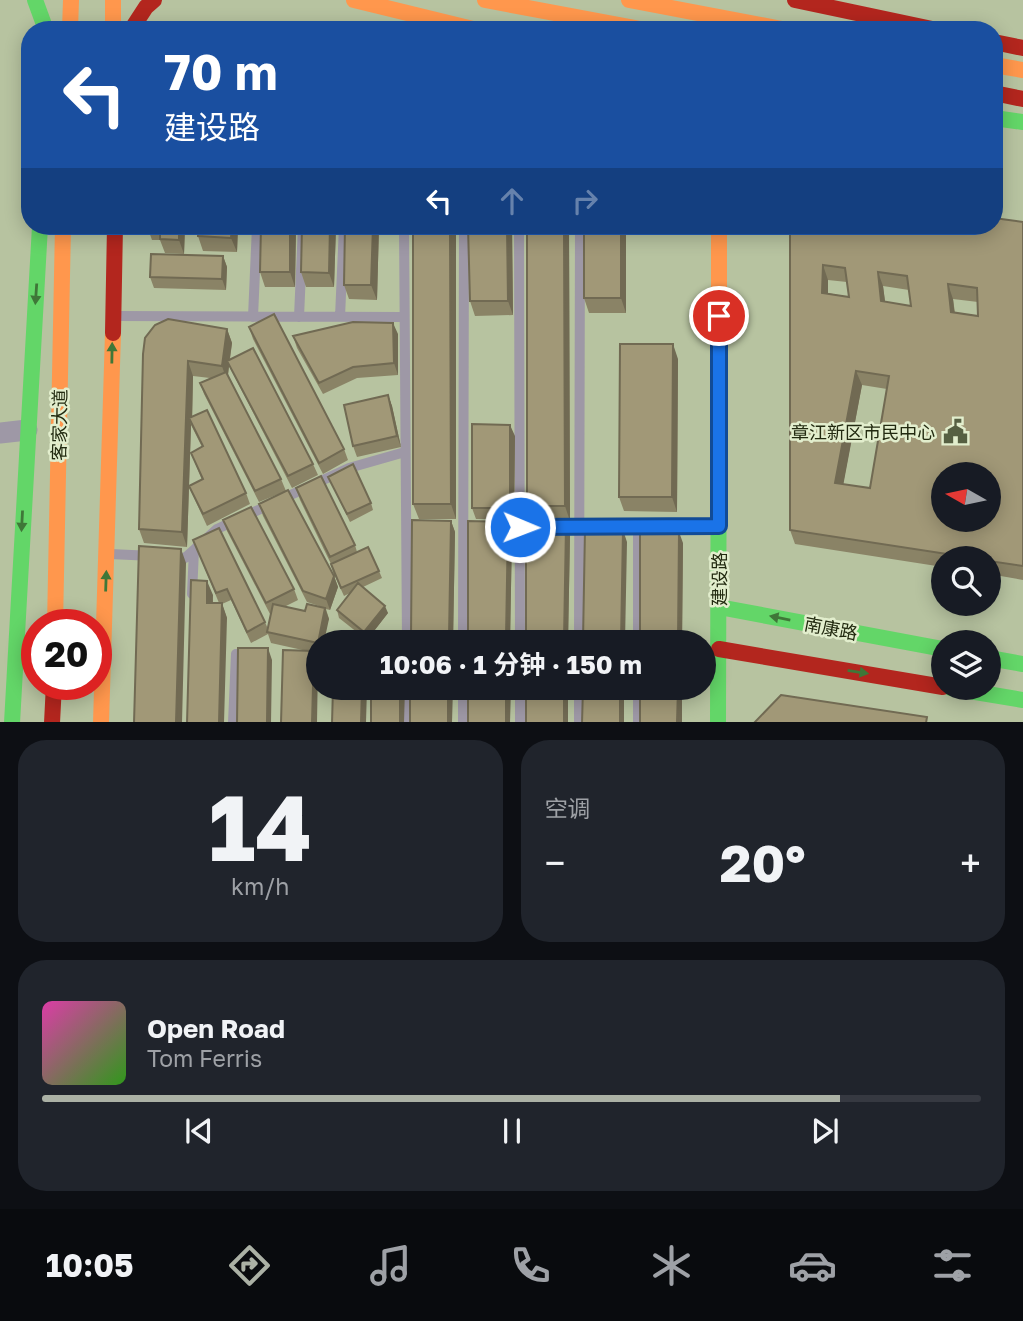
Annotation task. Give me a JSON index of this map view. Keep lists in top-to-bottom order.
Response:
{
  "streets": {
    "street": ["客家大道", "建设路", "南康路"]
  },
  "crossings": [
    ["建设路", "南康路"]
  ],
  "places": {
    "public building": ["章江新区市民中心"]
  },
  "north": "left",
  "page": {
    "turn": ["70 m", "建设路"],
    "limit": "20",
    "trip": "10:06 · 1 分钟 · 150 m",
    "tile": [
      ["14", "km/h"],
      "空调"
    ],
    "heat": ["−", "20°", "+"],
    "song": ["Open Road", "Tom Ferris"],
    "tabs": "10:05"
  }
}
